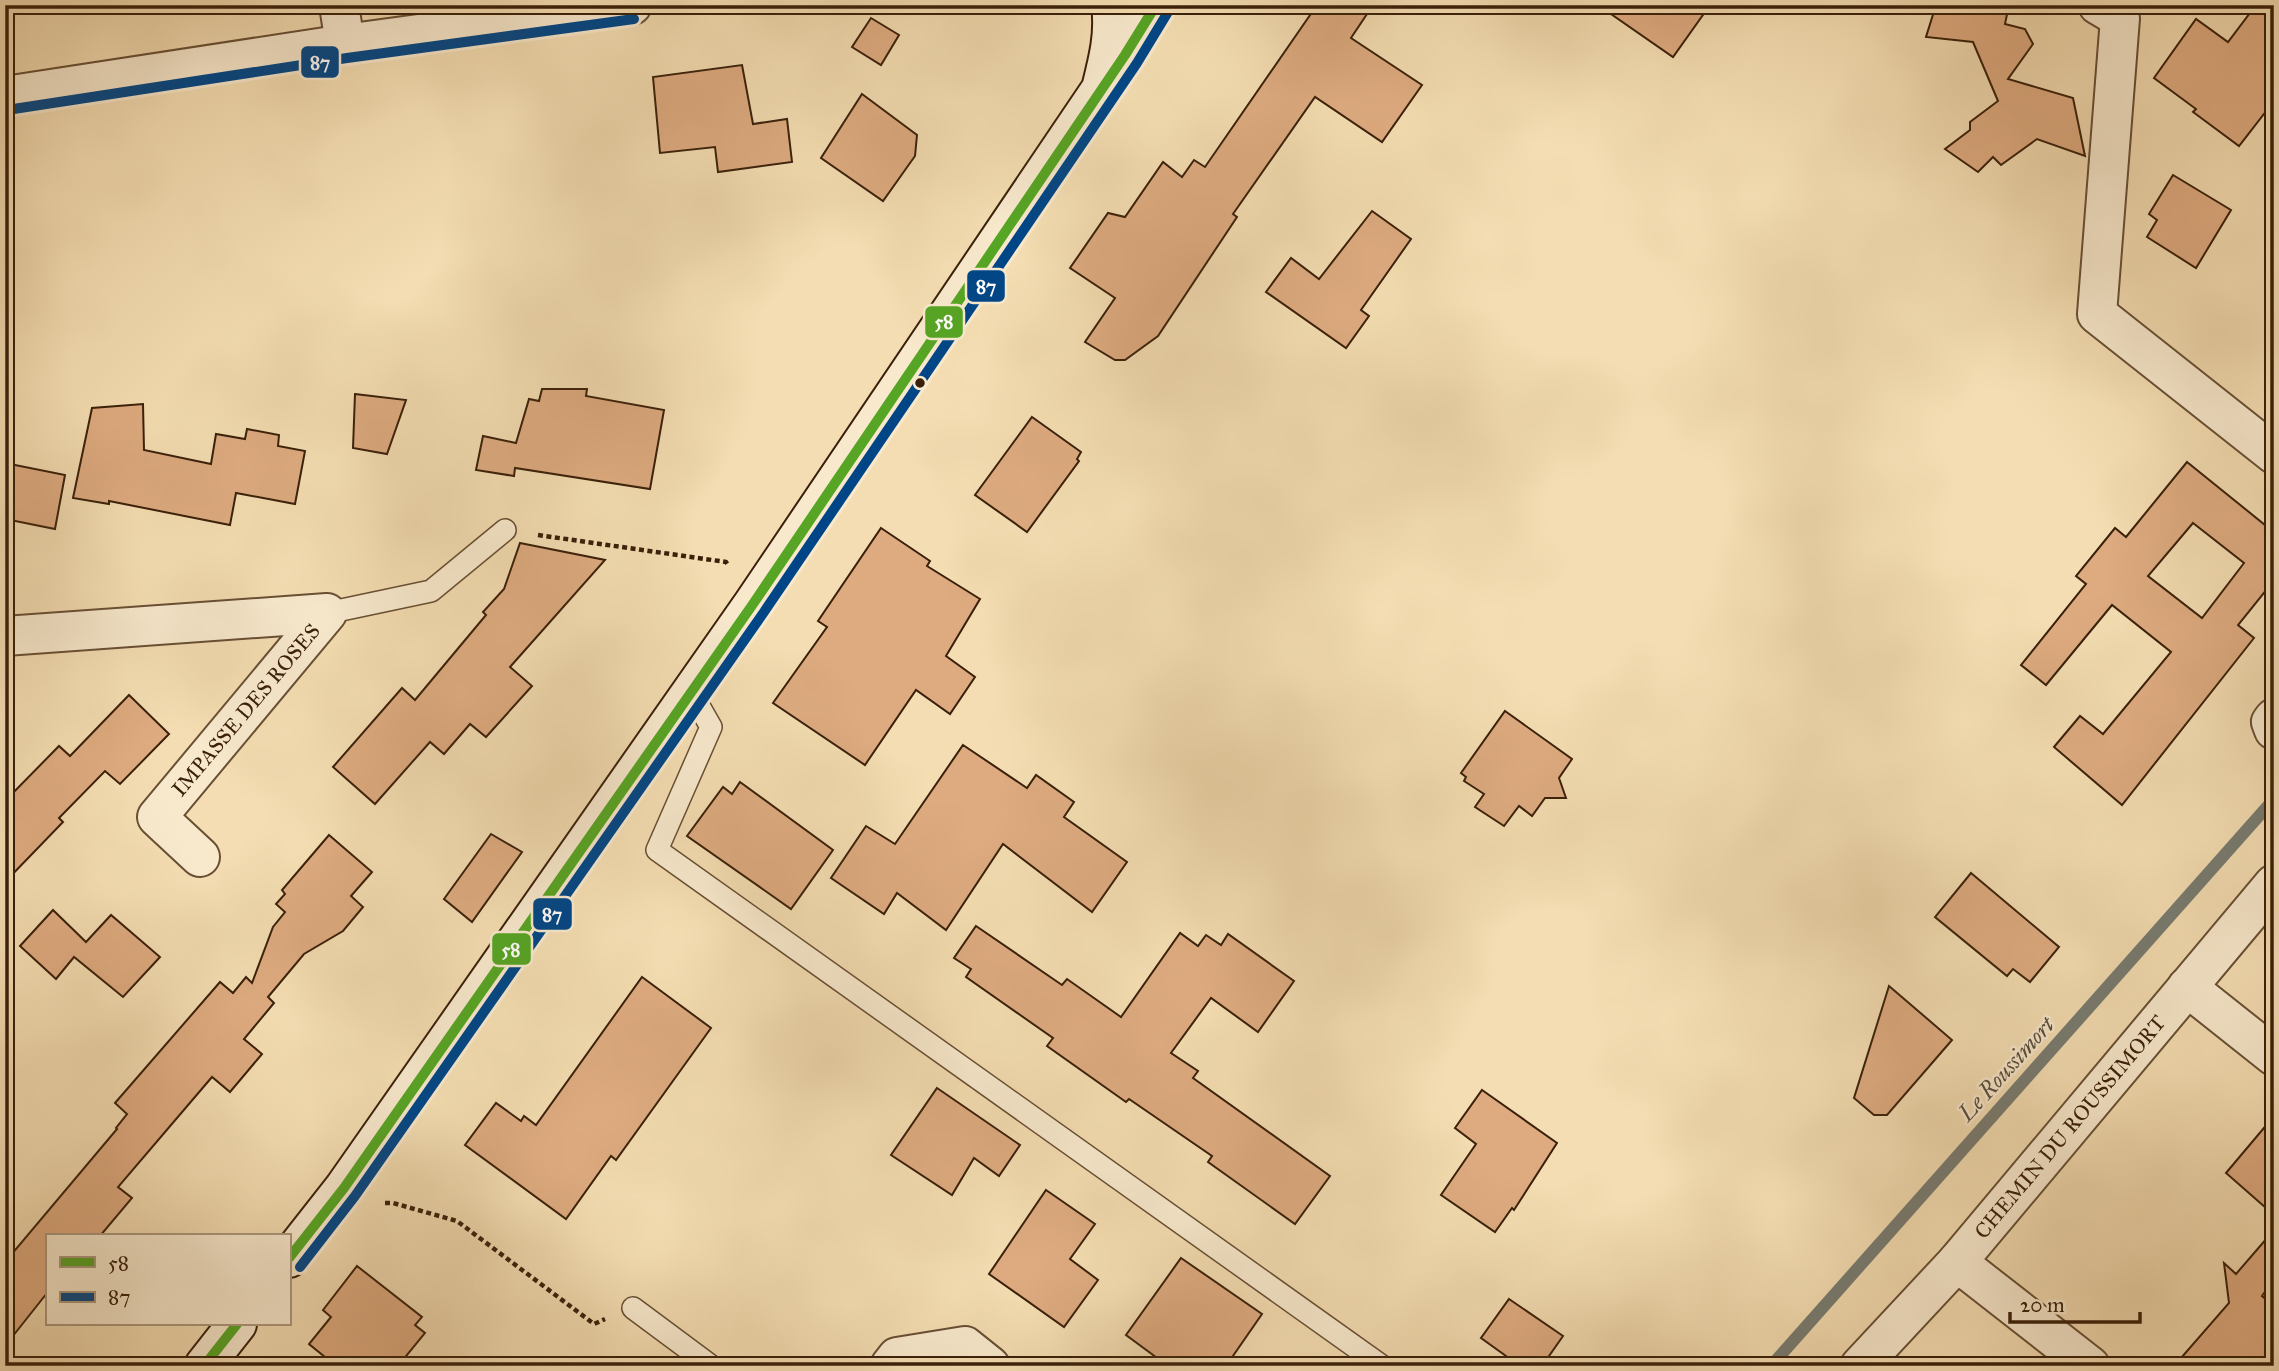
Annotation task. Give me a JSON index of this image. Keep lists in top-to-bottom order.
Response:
{
  "streets": {
    "street": ["IMPASSE DES ROSES", "CHEMIN DU ROUSSIMORT"]
  },
  "water": ["Le Roussimort"],
  "lines": ["transit line 58", "transit line 87"],
  "legend": ["58", "87"],
  "scale_bar": "20 m"
}
